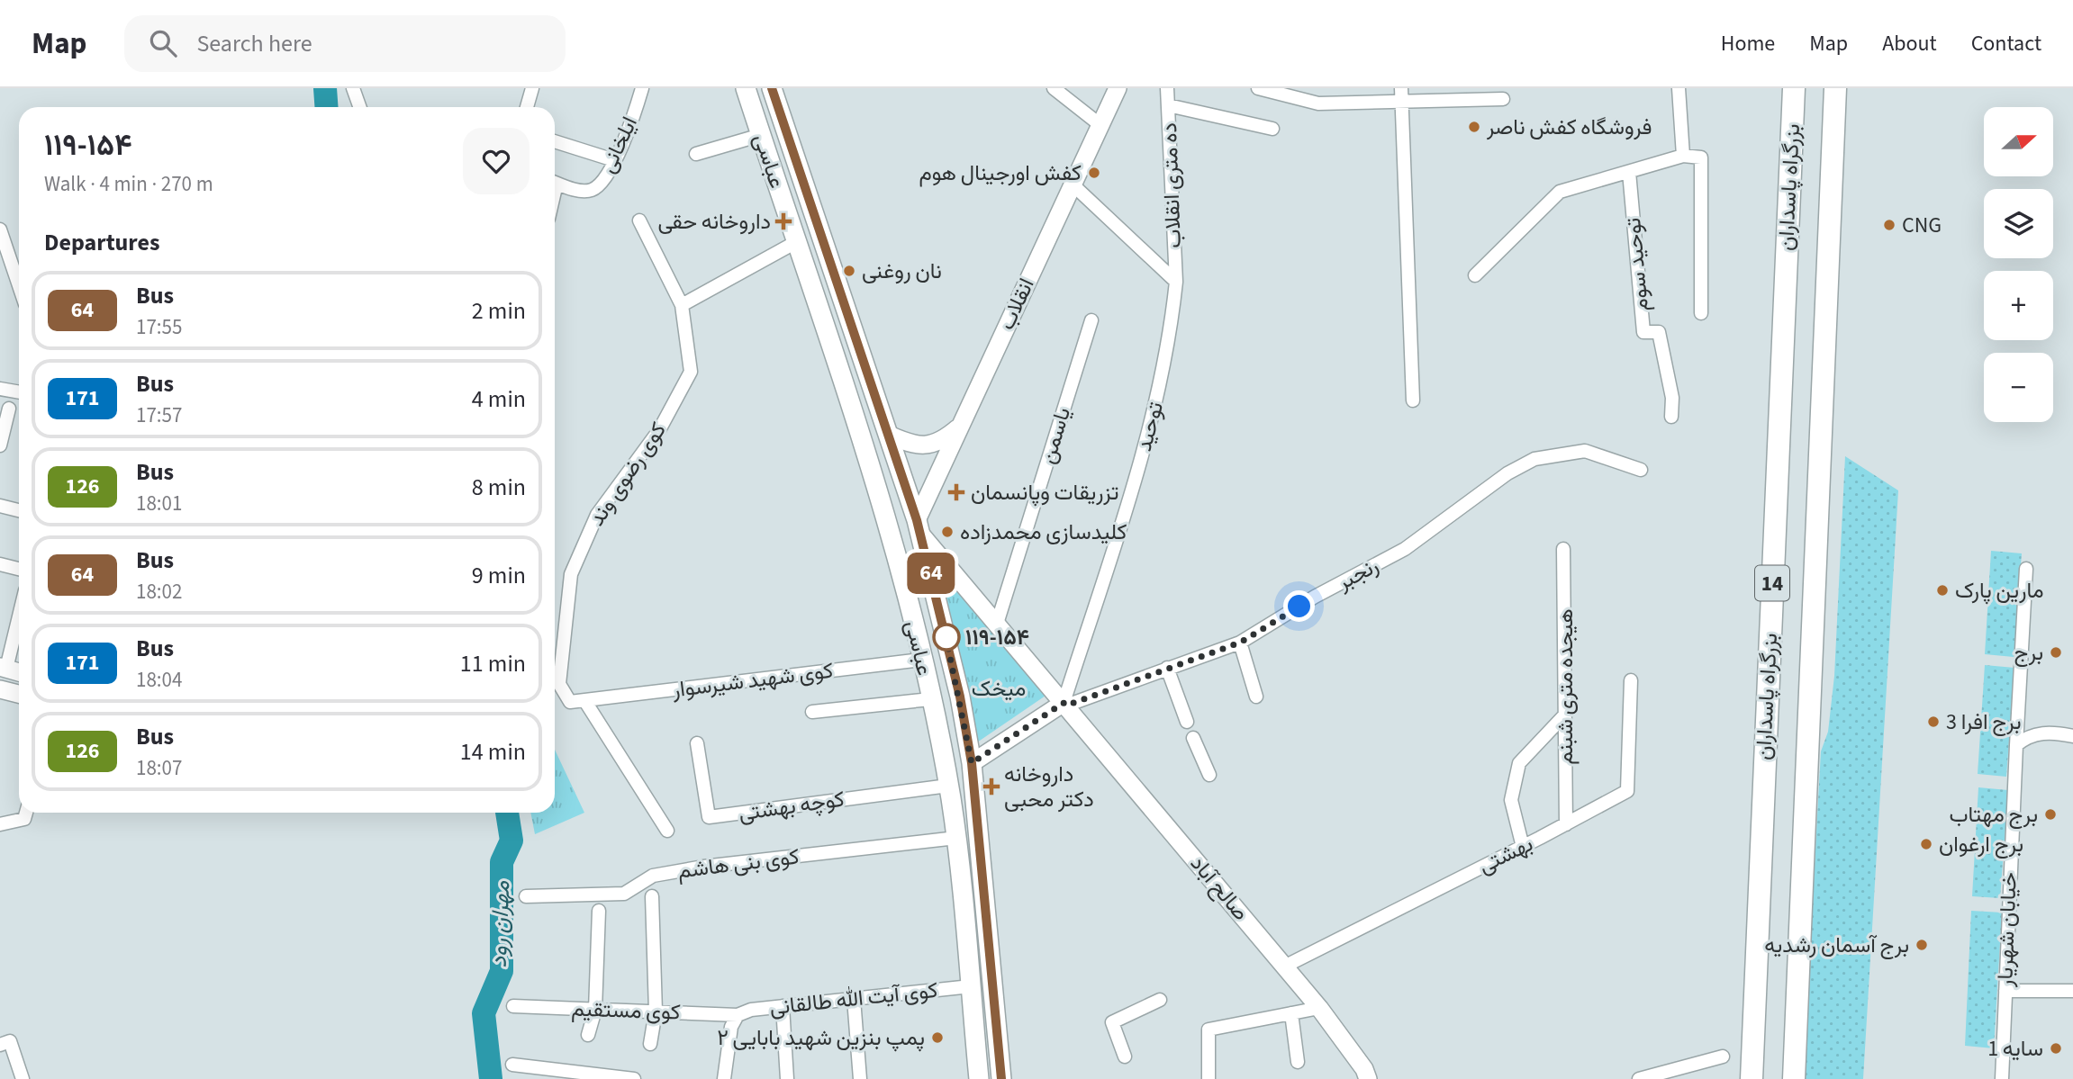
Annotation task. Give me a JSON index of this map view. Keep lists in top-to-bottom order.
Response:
{
  "streets": {
    "highway": ["بزرگراه پاسداران", "14"],
    "main road": ["عباسى"],
    "street": [
      "ایلخانی",
      "ده متری انقلاب",
      "توحید سوم",
      "انقلاب",
      "توحید",
      "یاسمن",
      "کوی رضوی وند",
      "رنجبر",
      "کوی شهید شیرسوار",
      "هیجده متری شبنم",
      "کوچه بهشتی",
      "بهشتی",
      "کوی بنی هاشم",
      "صالح آباد",
      "خیابان شهریار",
      "کوی آیت الله طالقانی",
      "کوی مستقیم"
    ]
  },
  "crossings": [
    ["عباسى", "انقلاب"],
    ["عباسى", "کوی شهید شیرسوار"],
    ["عباسى", "کوچه بهشتی"],
    ["عباسى", "کوی بنی هاشم"],
    ["عباسى", "صالح آباد"],
    ["عباسى", "کوی آیت الله طالقانی"],
    ["ده متری انقلاب", "توحید"],
    ["انقلاب", "صالح آباد"],
    ["توحید", "رنجبر"],
    ["توحید", "صالح آباد"],
    ["یاسمن", "صالح آباد"],
    ["رنجبر", "صالح آباد"],
    ["هیجده متری شبنم", "بهشتی"],
    ["بهشتی", "صالح آباد"],
    ["کوی آیت الله طالقانی", "کوی مستقیم"]
  ],
  "water": ["مهران رود"],
  "parks": ["میخک"],
  "places": {
    "other": [
      "فروشگاه کفش ناصر",
      "کفش اورجینال هوم",
      "CNG",
      "نان روغنی",
      "کلیدسازی محمدزاده",
      "مارین پارک",
      "۱۱۹-۱۵۴",
      "برج",
      "برج افرا 3",
      "برج مهتاب",
      "برج ارغوان",
      "برج آسمان رشدیه",
      "پمپ بنزین شهید بابایی ۲",
      "سایه 1"
    ],
    "health": ["داروخانه حقی", "تزریقات وپانسمان", "داروخانه دکتر محبی"]
  },
  "lines": ["bus line 64"],
  "north": "right",
  "page": {
    "header": "Map",
    "search": "Search here",
    "nav": [
      "Home",
      "Map",
      "About",
      "Contact"
    ],
    "on_map": "64",
    "map_buttons": ["+", "−"],
    "heading": [
      ["۱۱۹-۱۵۴", "Walk · 4 min · 270 m"],
      "Departures"
    ],
    "list": [
      {
        "mark": "64",
        "name": "Bus",
        "note": "17:55",
        "value": "2 min"
      },
      {
        "mark": "171",
        "name": "Bus",
        "note": "17:57",
        "value": "4 min"
      },
      {
        "mark": "126",
        "name": "Bus",
        "note": "18:01",
        "value": "8 min"
      },
      {
        "mark": "64",
        "name": "Bus",
        "note": "18:02",
        "value": "9 min"
      },
      {
        "mark": "171",
        "name": "Bus",
        "note": "18:04",
        "value": "11 min"
      },
      {
        "mark": "126",
        "name": "Bus",
        "note": "18:07",
        "value": "14 min"
      }
    ]
  }
}
